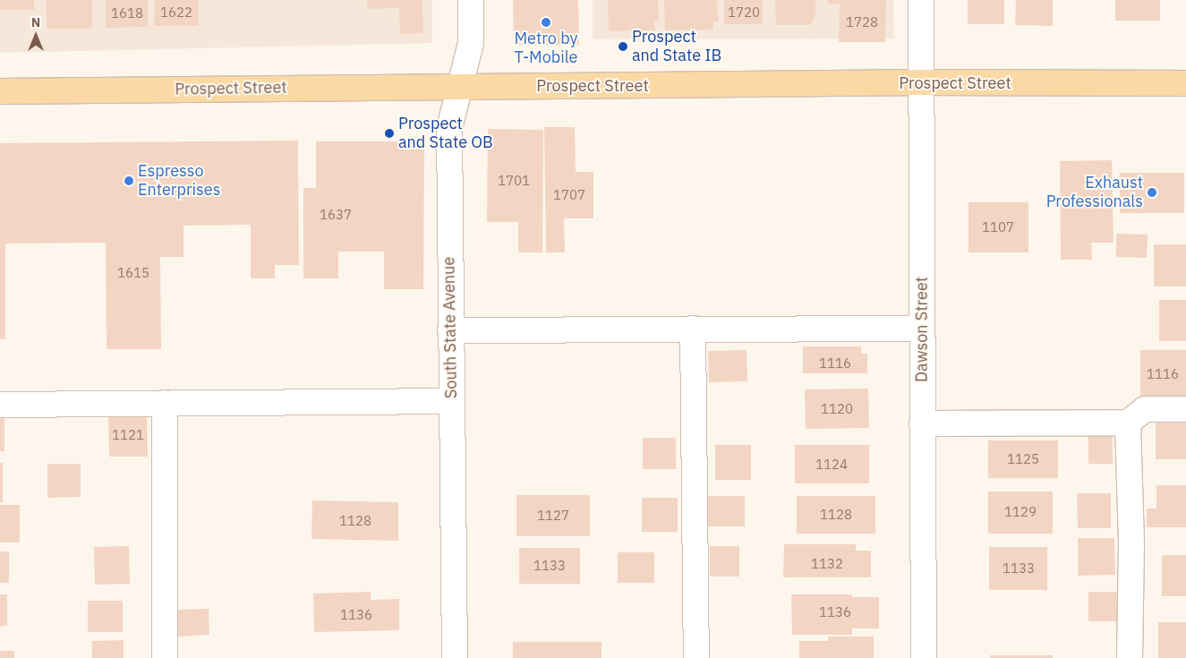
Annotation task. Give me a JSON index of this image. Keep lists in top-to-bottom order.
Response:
{
  "streets": {
    "main road": ["Prospect Street"],
    "street": ["South State Avenue", "Dawson Street"]
  },
  "crossings": [
    ["Prospect Street", "South State Avenue"],
    ["Prospect Street", "Dawson Street"]
  ],
  "places": [
    "Metro by T-Mobile",
    "Prospect and State IB",
    "Prospect and State OB",
    "Espresso Enterprises",
    "Exhaust Professionals"
  ],
  "house_numbers": [
    "1622",
    "1720",
    "1618",
    "1728",
    "1701",
    "1707",
    "1637",
    "1107",
    "1615",
    "1116",
    "1116",
    "1120",
    "1121",
    "1125",
    "1124",
    "1129",
    "1128",
    "1127",
    "1128",
    "1132",
    "1133",
    "1133",
    "1136",
    "1136"
  ],
  "north": "top"
}
